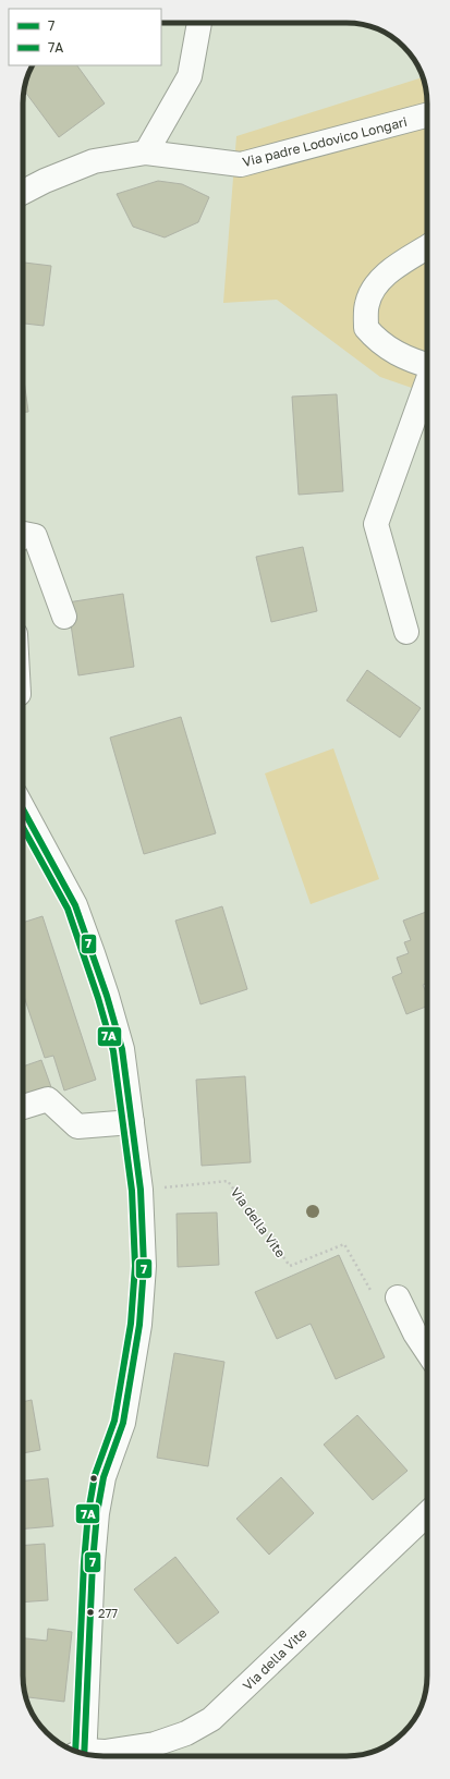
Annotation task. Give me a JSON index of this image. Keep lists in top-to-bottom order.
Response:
{
  "streets": {
    "street": ["Via padre Lodovico Longari", "Via della Vite"]
  },
  "places": ["277"],
  "lines": ["transit line 7", "transit line 7A"],
  "legend": ["7", "7A"]
}
